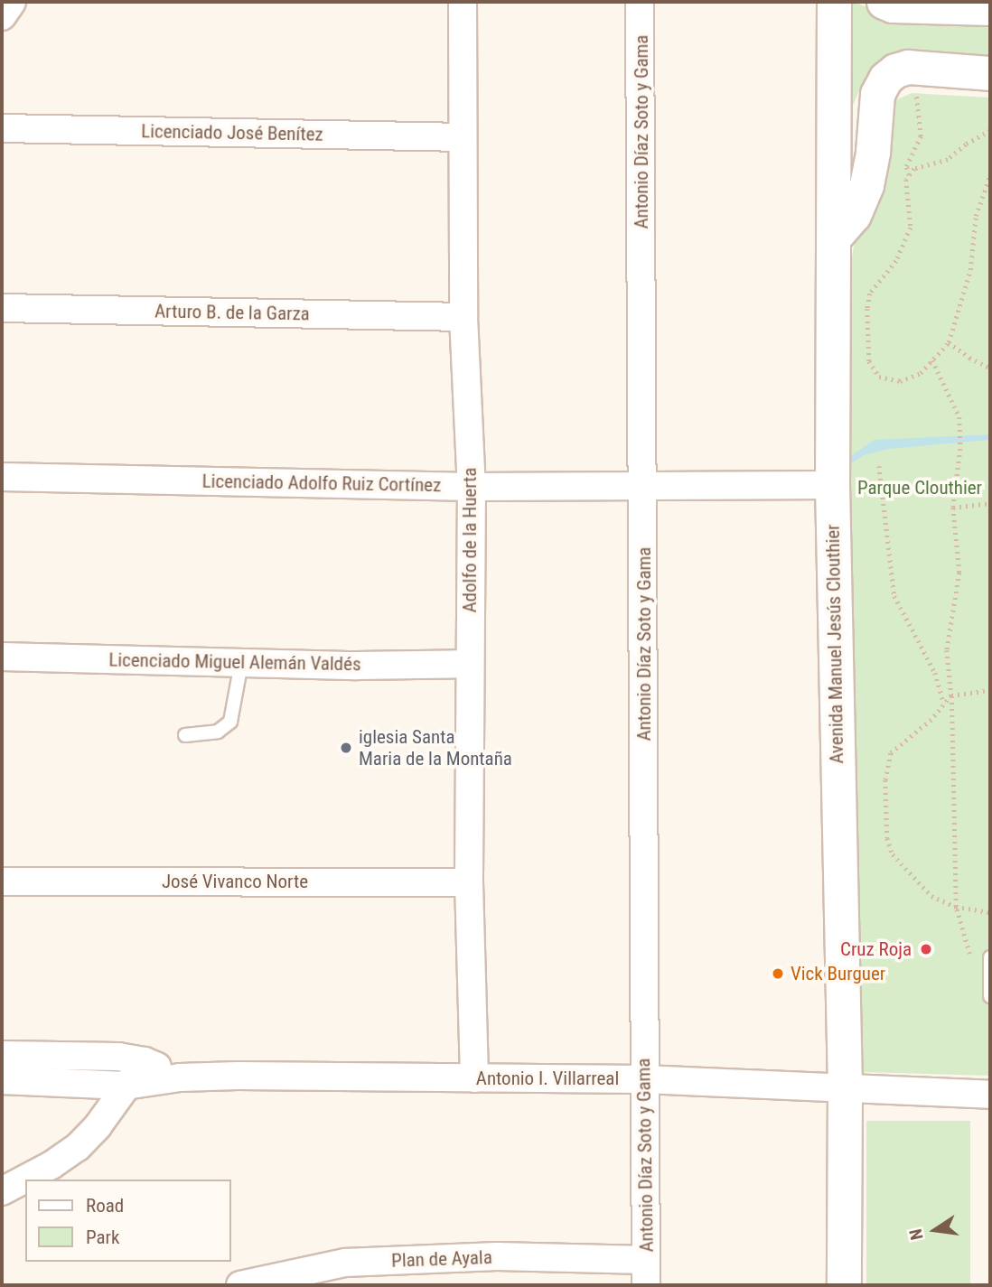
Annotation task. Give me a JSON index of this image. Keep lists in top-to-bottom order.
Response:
{
  "streets": {
    "street": [
      "Antonio Díaz Soto y Gama",
      "Licenciado José Benítez",
      "Arturo B. de la Garza",
      "Licenciado Adolfo Ruiz Cortínez",
      "Adolfo de la Huerta",
      "Avenida Manuel Jesús Clouthier",
      "Licenciado Miguel Alemán Valdés",
      "José Vivanco Norte",
      "Antonio I. Villarreal",
      "Plan de Ayala"
    ]
  },
  "crossings": [
    ["Antonio Díaz Soto y Gama", "Licenciado Adolfo Ruiz Cortínez"],
    ["Antonio Díaz Soto y Gama", "Antonio I. Villarreal"],
    ["Antonio Díaz Soto y Gama", "Plan de Ayala"],
    ["Licenciado José Benítez", "Adolfo de la Huerta"],
    ["Arturo B. de la Garza", "Adolfo de la Huerta"],
    ["Licenciado Adolfo Ruiz Cortínez", "Adolfo de la Huerta"],
    ["Licenciado Adolfo Ruiz Cortínez", "Avenida Manuel Jesús Clouthier"],
    ["Adolfo de la Huerta", "Licenciado Miguel Alemán Valdés"],
    ["Adolfo de la Huerta", "José Vivanco Norte"],
    ["Adolfo de la Huerta", "Antonio I. Villarreal"],
    ["Avenida Manuel Jesús Clouthier", "Antonio I. Villarreal"]
  ],
  "parks": ["Parque Clouthier"],
  "places": ["iglesia Santa Maria de la Montaña", "Cruz Roja", "Vick Burguer"],
  "legend": ["Road", "Park"],
  "north": "left"
}
